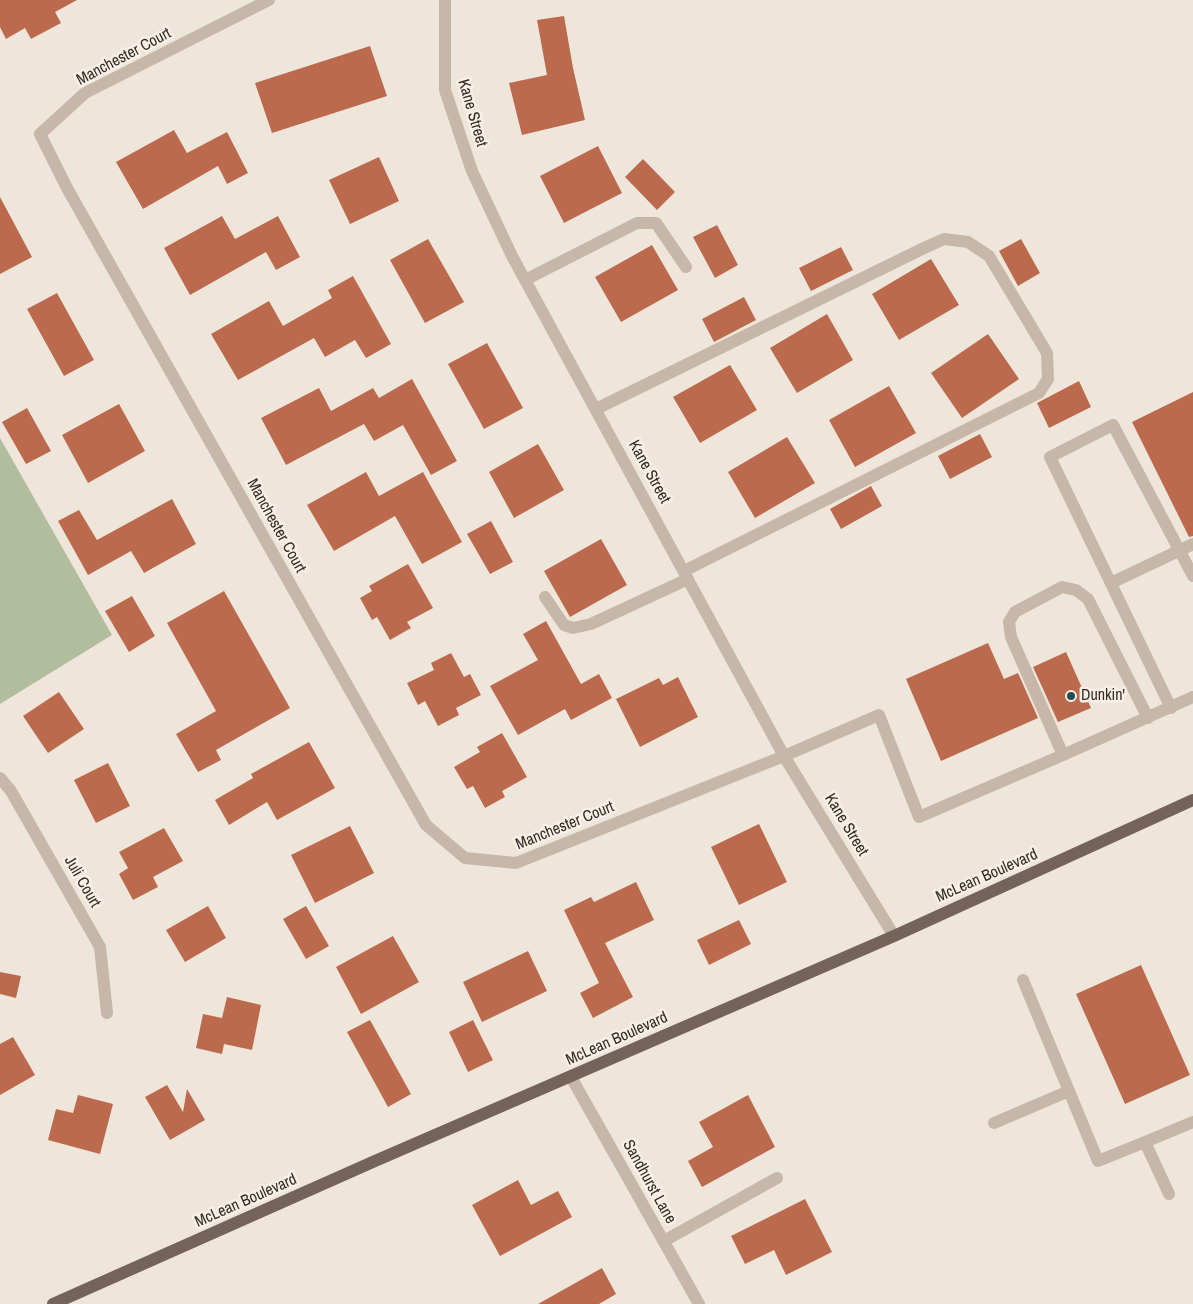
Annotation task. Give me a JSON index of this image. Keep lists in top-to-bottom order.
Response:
{
  "streets": {
    "main road": ["McLean Boulevard"],
    "street": [
      "Manchester Court",
      "Kane Street",
      "Juli Court",
      "Sandhurst Lane"
    ]
  },
  "crossings": [
    ["Manchester Court", "Kane Street"],
    ["Kane Street", "McLean Boulevard"],
    ["McLean Boulevard", "Sandhurst Lane"]
  ],
  "places": ["Dunkin'"]
}
